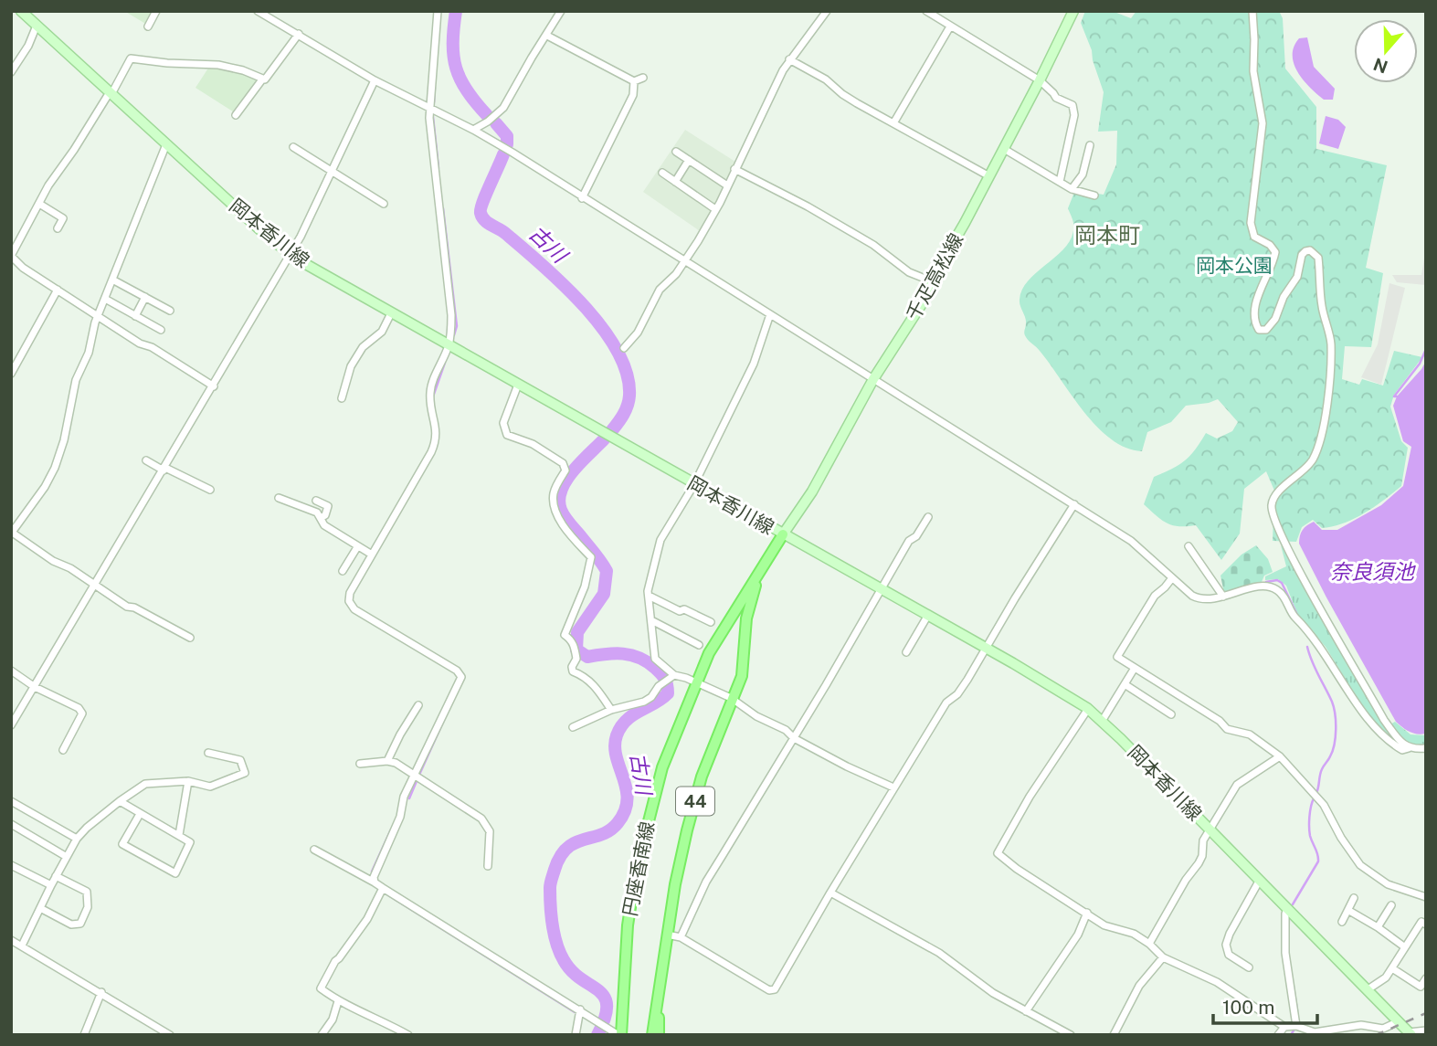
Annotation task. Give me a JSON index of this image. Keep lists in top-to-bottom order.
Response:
{
  "streets": {
    "main road": [
      "岡本香川線",
      "千疋高松線",
      "44",
      "円座香南線"
    ]
  },
  "crossings": [
    ["岡本香川線", "千疋高松線"],
    ["岡本香川線", "円座香南線"],
    ["千疋高松線", "円座香南線"],
    ["44", "円座香南線"]
  ],
  "districts": ["岡本町"],
  "water": ["古川", "奈良須池"],
  "parks": ["岡本公園"],
  "scale_bar": "100 m",
  "north": "bottom"
}
